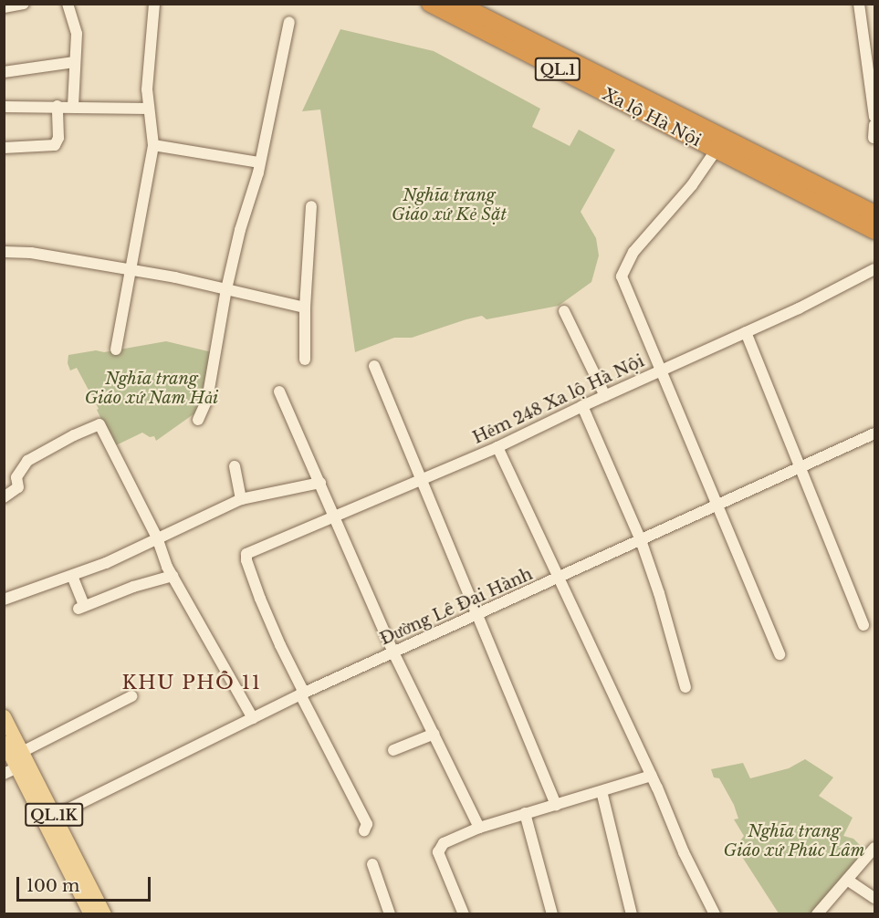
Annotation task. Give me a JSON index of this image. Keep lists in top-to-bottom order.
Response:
{
  "streets": {
    "highway": ["QL.1", "Xa lộ Hà Nội"],
    "main road": ["QL.1K"],
    "street": ["Hẻm 248 Xa lộ Hà Nội", "Đường Lê Đại Hành"]
  },
  "crossings": [
    ["Hẻm 248 Xa lộ Hà Nội", "Đường Lê Đại Hành"],
    ["Đường Lê Đại Hành", "QL.1K"]
  ],
  "districts": ["KHU PHỐ 11"],
  "parks": ["Nghĩa trang Giáo xứ Kẻ Sặt", "Nghĩa trang Giáo xứ Nam Hải", "Nghĩa trang Giáo xứ Phúc Lâm"],
  "scale_bar": "100 m"
}
